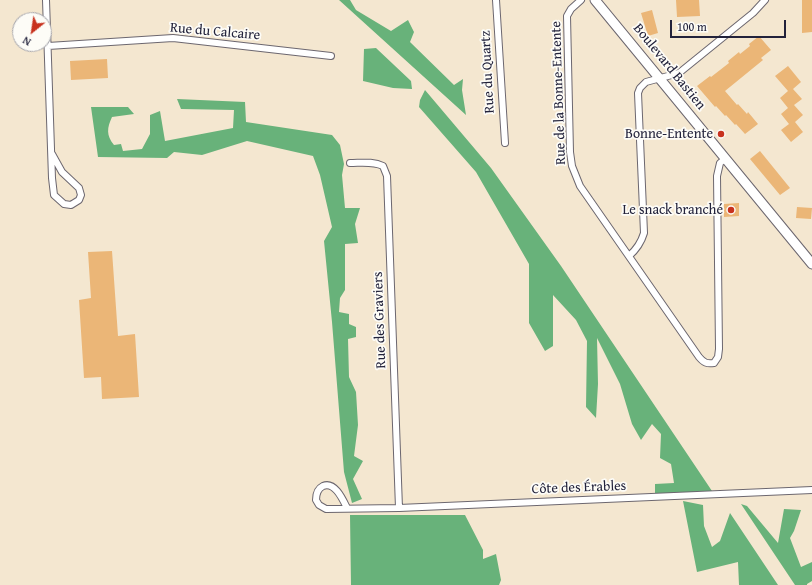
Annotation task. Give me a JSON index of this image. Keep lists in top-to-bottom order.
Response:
{
  "streets": {
    "main road": ["Boulevard Bastien"],
    "street": [
      "Rue du Calcaire",
      "Rue du Quartz",
      "Rue de la Bonne-Entente",
      "Rue des Graviers",
      "Côte des Érables"
    ]
  },
  "crossings": [
    ["Boulevard Bastien", "Rue de la Bonne-Entente"],
    ["Rue des Graviers", "Côte des Érables"]
  ],
  "places": ["Bonne-Entente", "Le snack branché"],
  "scale_bar": "100 m",
  "north": "bottom left"
}
